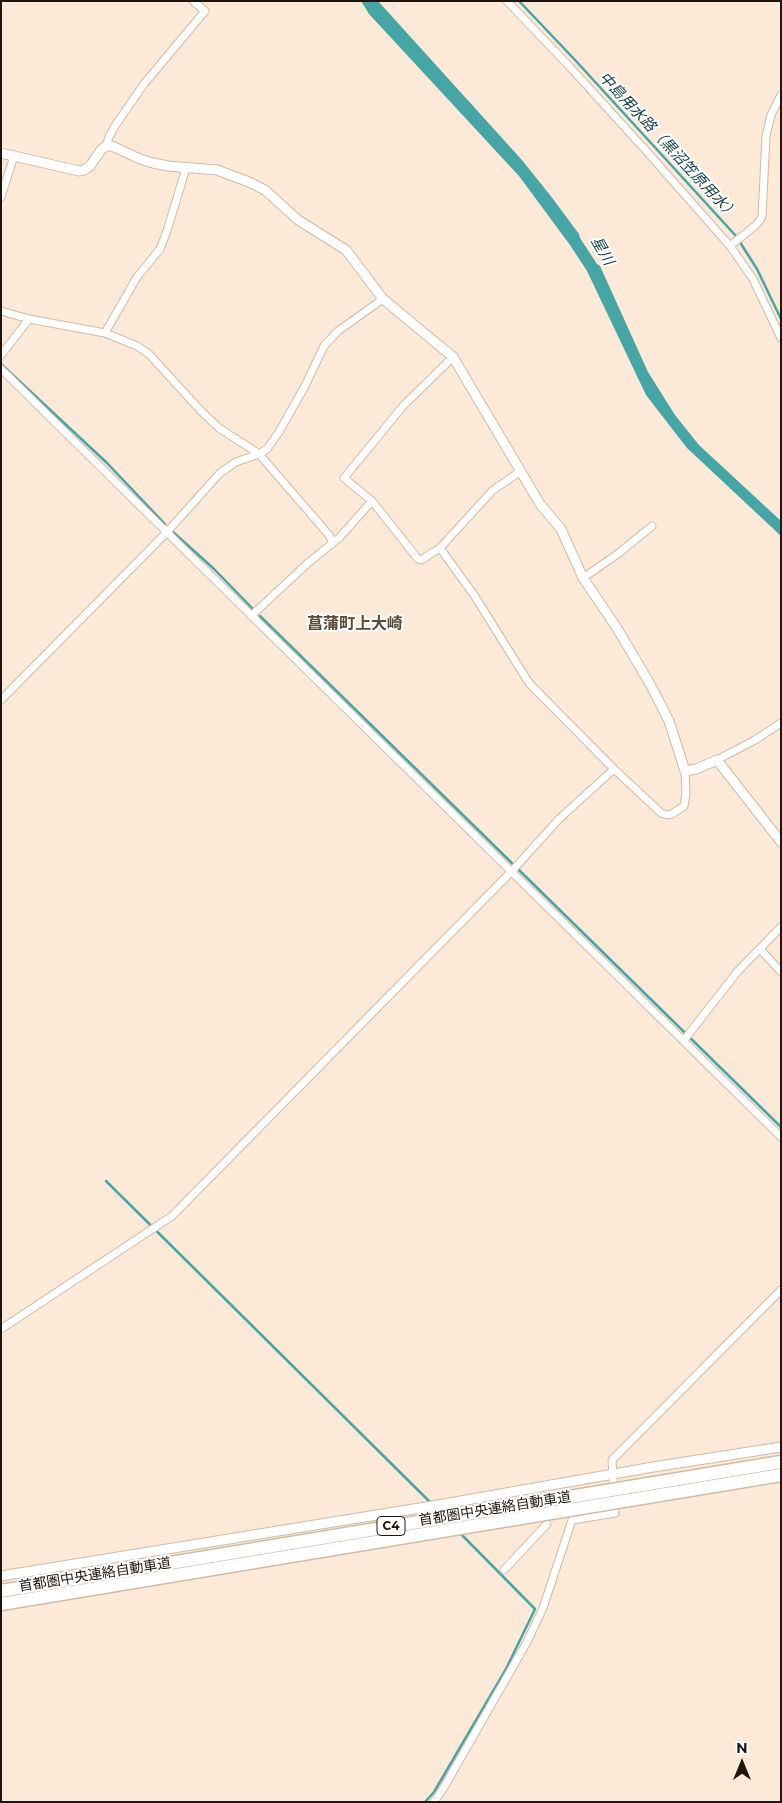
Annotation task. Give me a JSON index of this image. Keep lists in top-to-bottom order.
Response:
{
  "streets": {
    "highway": ["首都圏中央連絡自動車道", "C4"]
  },
  "districts": ["菖蒲町上大崎"],
  "water": ["中島用水路（黒沼笠原用水）", "星川"],
  "north": "top"
}
